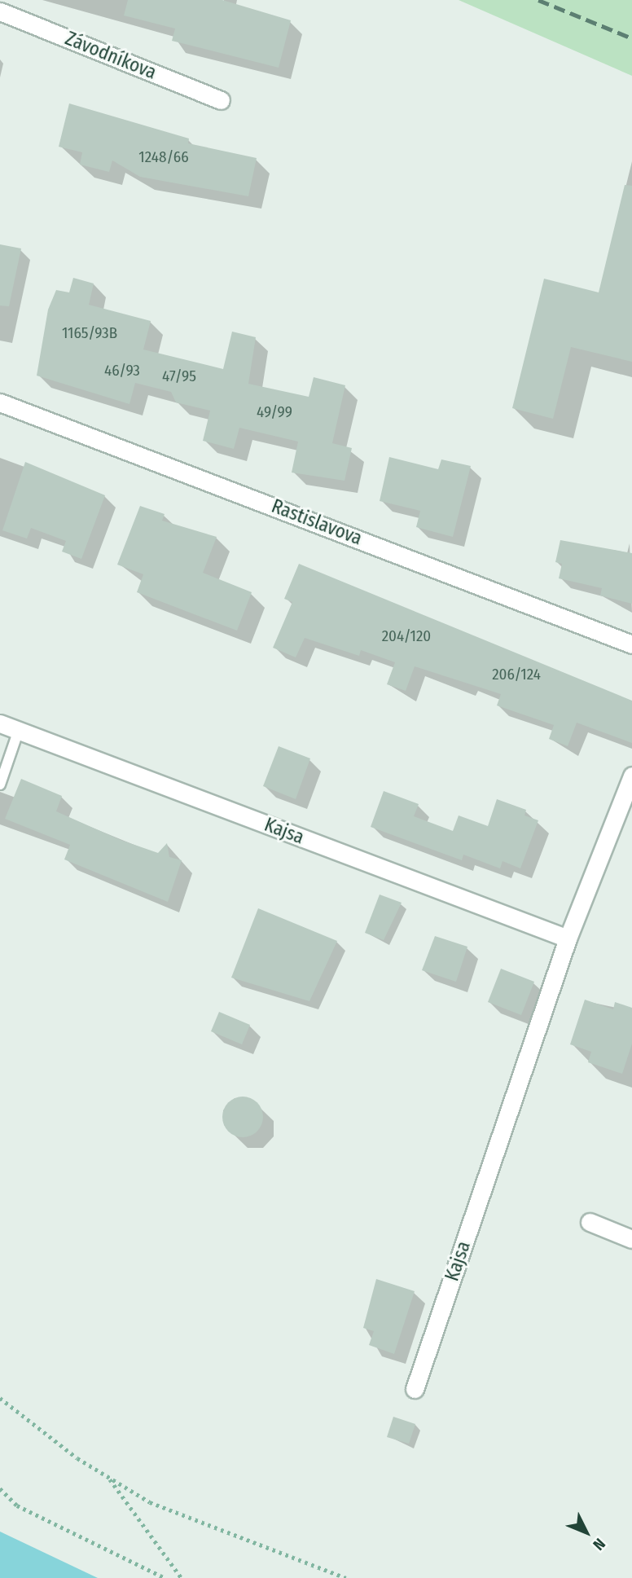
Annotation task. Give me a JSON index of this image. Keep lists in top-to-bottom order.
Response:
{
  "streets": {
    "street": ["Závodníkova", "Rastislavova", "Kajsa"]
  },
  "house_numbers": [
    "1248/66",
    "1165/93B",
    "46/93",
    "47/95",
    "49/99",
    "204/120",
    "206/124"
  ],
  "north": "bottom right"
}
